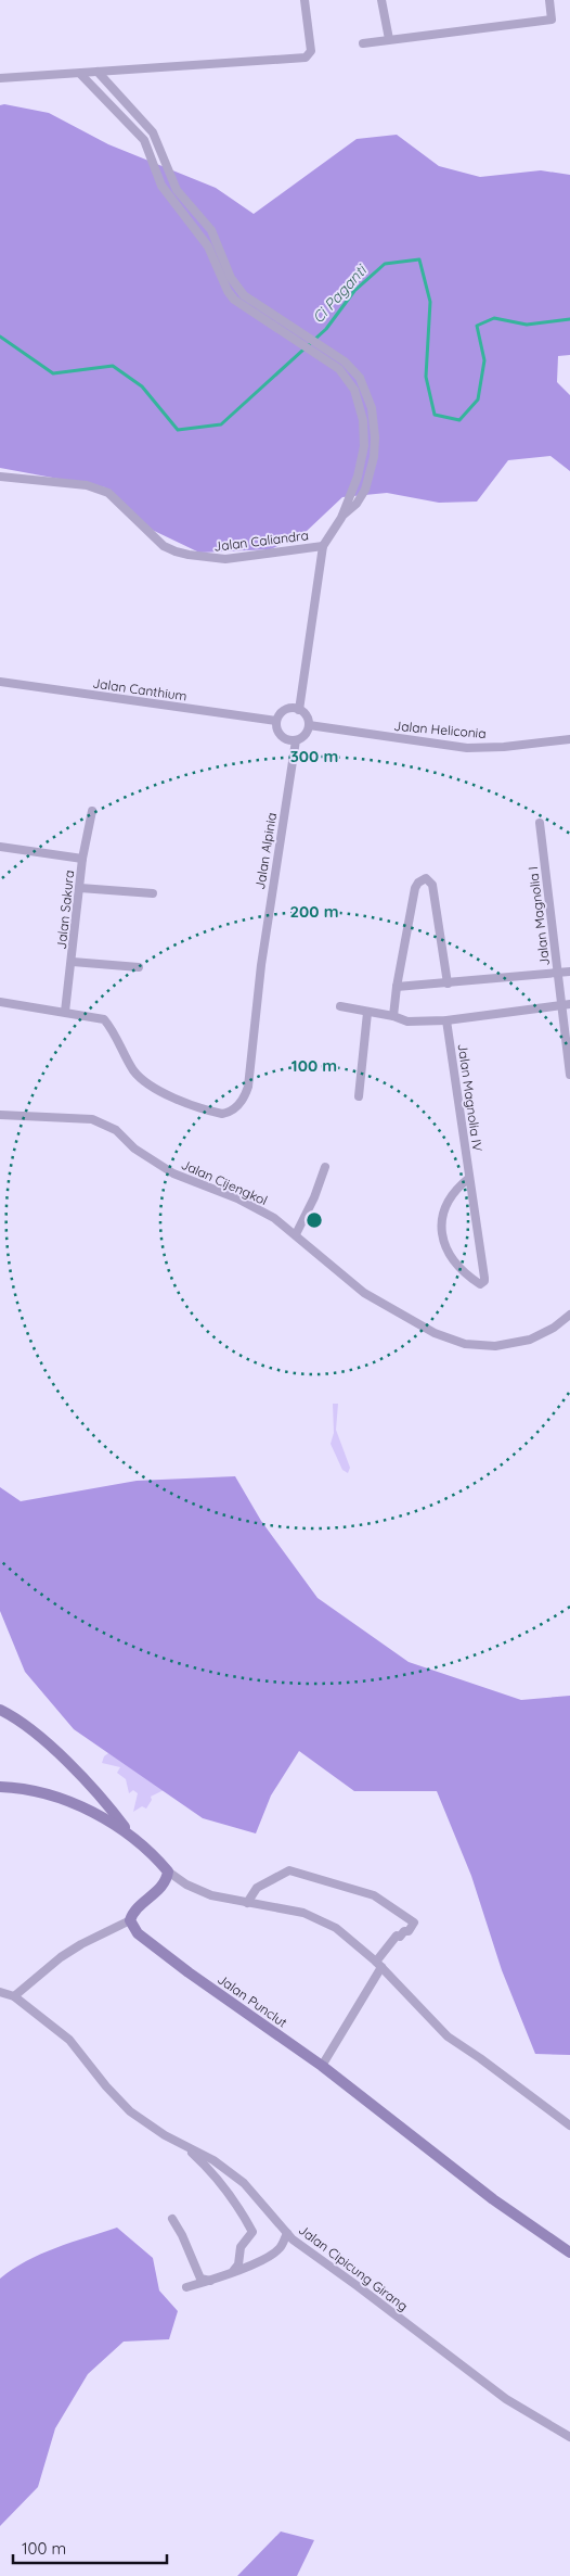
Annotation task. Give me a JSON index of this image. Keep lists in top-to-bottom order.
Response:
{
  "streets": {
    "main road": ["Jalan Punclut"],
    "street": [
      "Jalan Caliandra",
      "Jalan Canthium",
      "Jalan Heliconia",
      "Jalan Alpinia",
      "Jalan Sakura",
      "Jalan Magnolia I",
      "Jalan Magnolia IV",
      "Jalan Cijengkol",
      "Jalan Cipicung Girang"
    ]
  },
  "crossings": [
    ["Jalan Canthium", "Jalan Heliconia"],
    ["Jalan Canthium", "Jalan Alpinia"],
    ["Jalan Heliconia", "Jalan Alpinia"],
    ["Jalan Alpinia", "Jalan Sakura"]
  ],
  "water": ["Ci Paganti"],
  "scale_bar": "100 m",
  "rings": ["300 m", "200 m", "100 m"]
}
